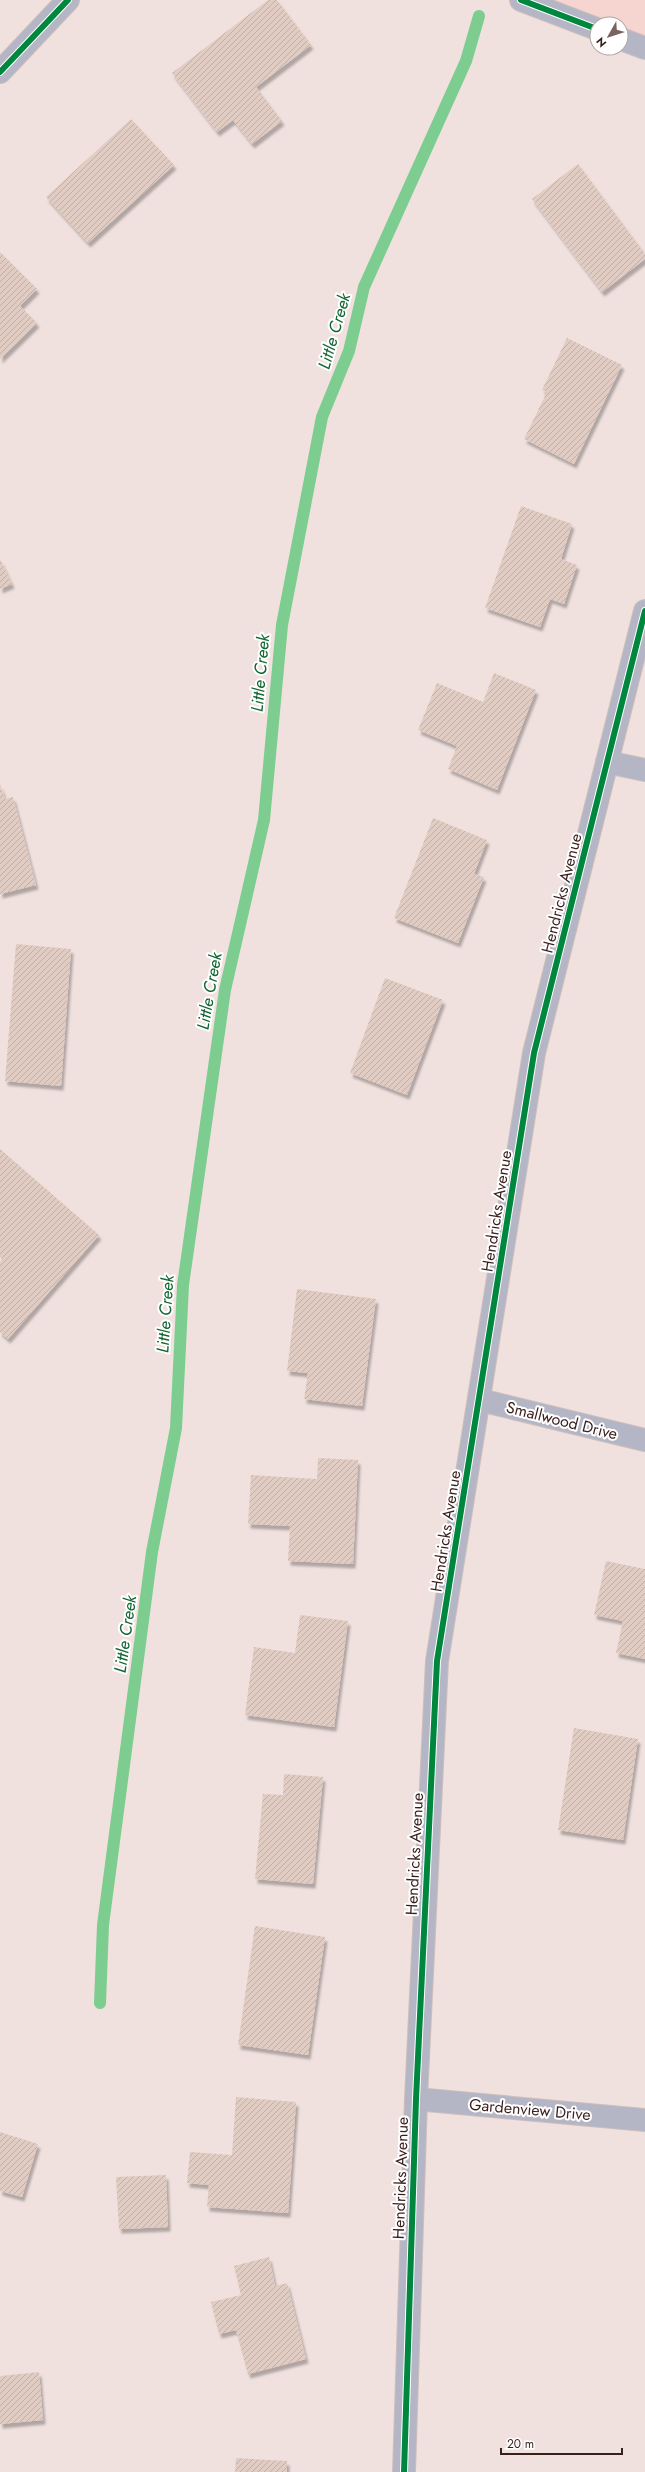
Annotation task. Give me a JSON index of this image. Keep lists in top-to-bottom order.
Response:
{
  "streets": {
    "street": ["Hendricks Avenue", "Smallwood Drive", "Gardenview Drive"]
  },
  "crossings": [
    ["Hendricks Avenue", "Smallwood Drive"],
    ["Hendricks Avenue", "Gardenview Drive"]
  ],
  "water": ["Little Creek"],
  "scale_bar": "20 m",
  "north": "bottom left"
}
